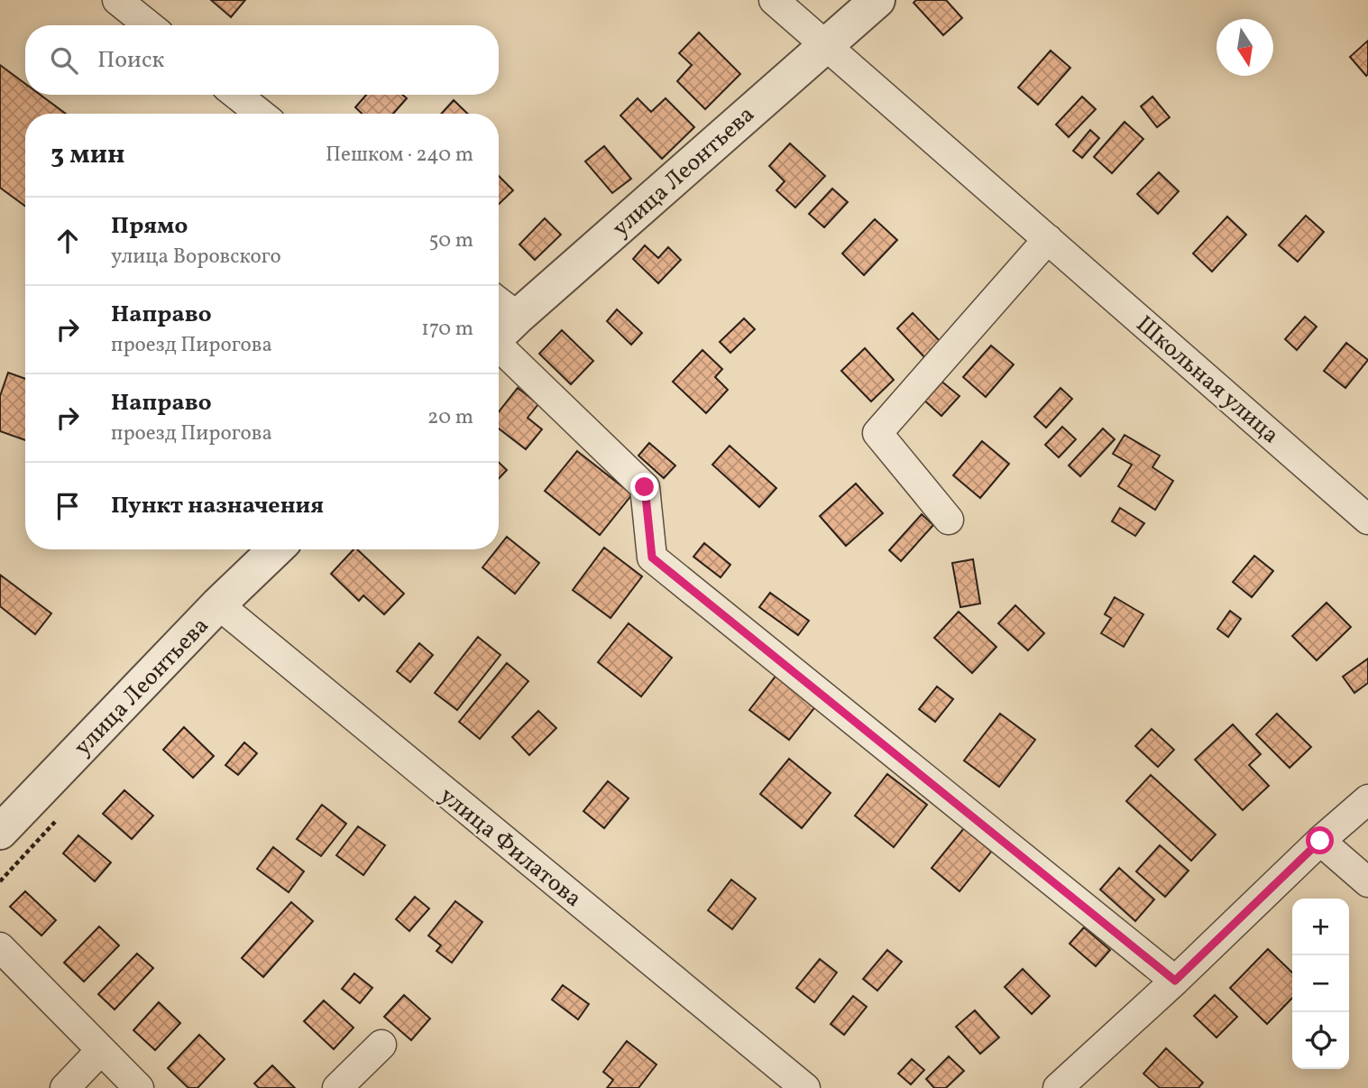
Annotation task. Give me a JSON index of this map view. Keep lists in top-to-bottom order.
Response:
{
  "streets": {
    "street": ["улица Леонтьева", "Школьная улица", "улица Филатова"]
  },
  "crossings": [
    ["улица Леонтьева", "Школьная улица"],
    ["улица Леонтьева", "улица Филатова"]
  ],
  "north": "bottom",
  "page": {
    "search": "Поиск",
    "heading": ["3 мин", "Пешком · 240 m"],
    "list": [
      ["Прямо", "улица Воровского", "50 m"],
      ["Направо", "проезд Пирогова", "170 m"],
      ["Направо", "проезд Пирогова", "20 m"],
      "Пункт назначения"
    ],
    "map_buttons": ["+", "−"]
  }
}
